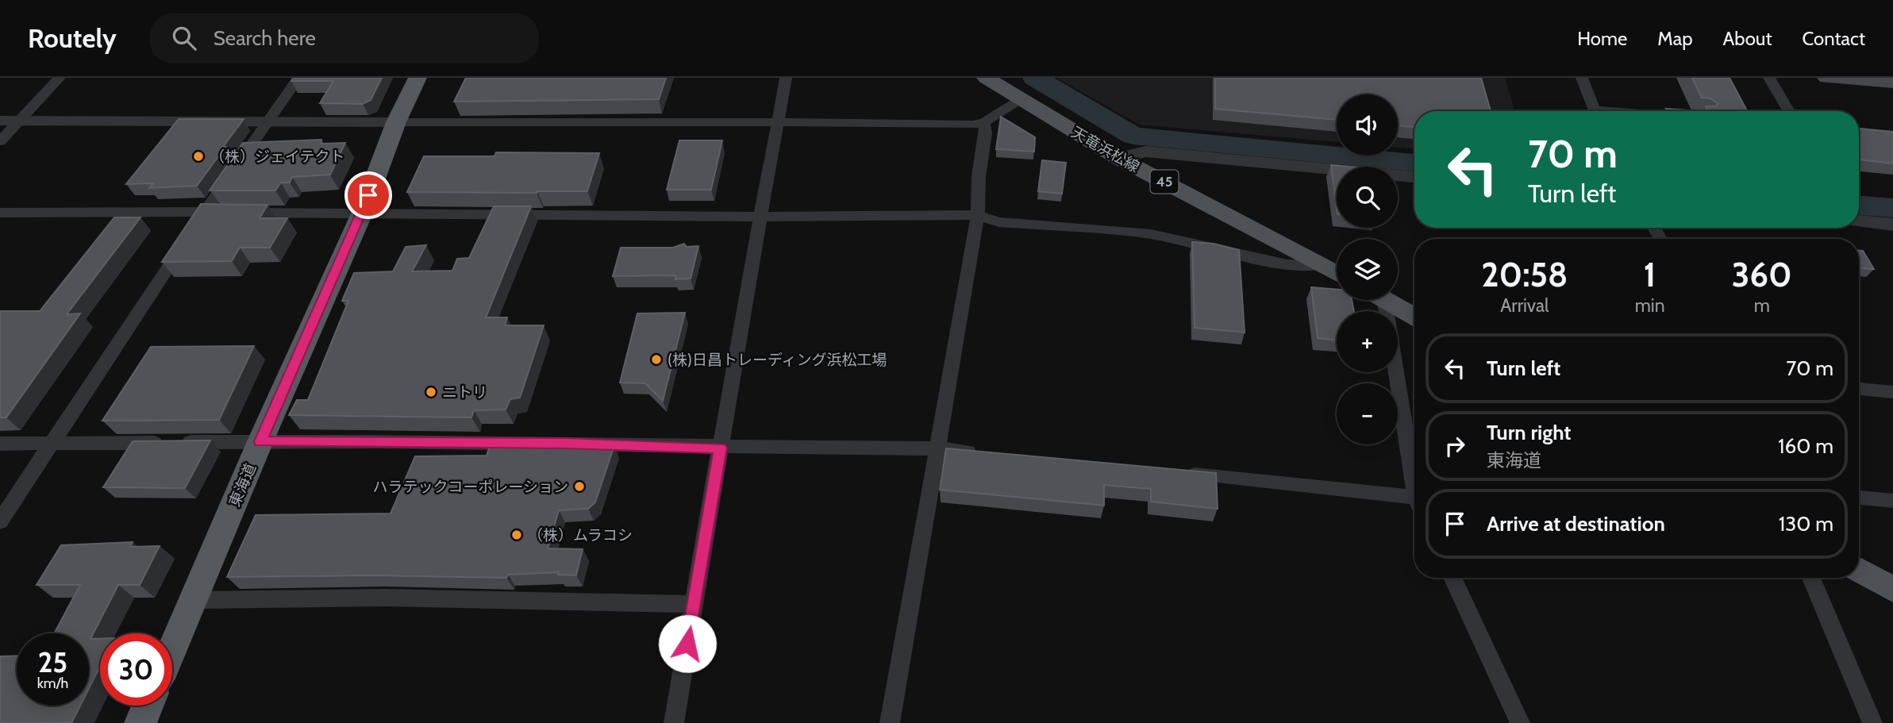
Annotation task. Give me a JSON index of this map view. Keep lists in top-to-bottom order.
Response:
{
  "streets": {
    "highway": ["東海道"],
    "main road": ["天竜浜松線", "45"]
  },
  "places": [
    "（株）ジェイテクト",
    "(株)日昌トレーディング浜松工場",
    "ニトリ",
    "ハラテックコーポレーション",
    "（株）ムラコシ"
  ],
  "page": {
    "header": "Routely",
    "search": "Search here",
    "nav": [
      "Home",
      "Map",
      "About",
      "Contact"
    ],
    "map_buttons": ["+", "−"],
    "turn": ["70 m", "Turn left"],
    "eta": [
      "20:58",
      "Arrival",
      "1",
      "min",
      "360",
      "m"
    ],
    "list": [
      {
        "name": "Turn left",
        "value": "70 m"
      },
      {
        "name": "Turn right",
        "note": "東海道",
        "value": "160 m"
      },
      {
        "name": "Arrive at destination",
        "value": "130 m"
      }
    ],
    "speed": "25 km/h",
    "limit": "30"
  }
}
